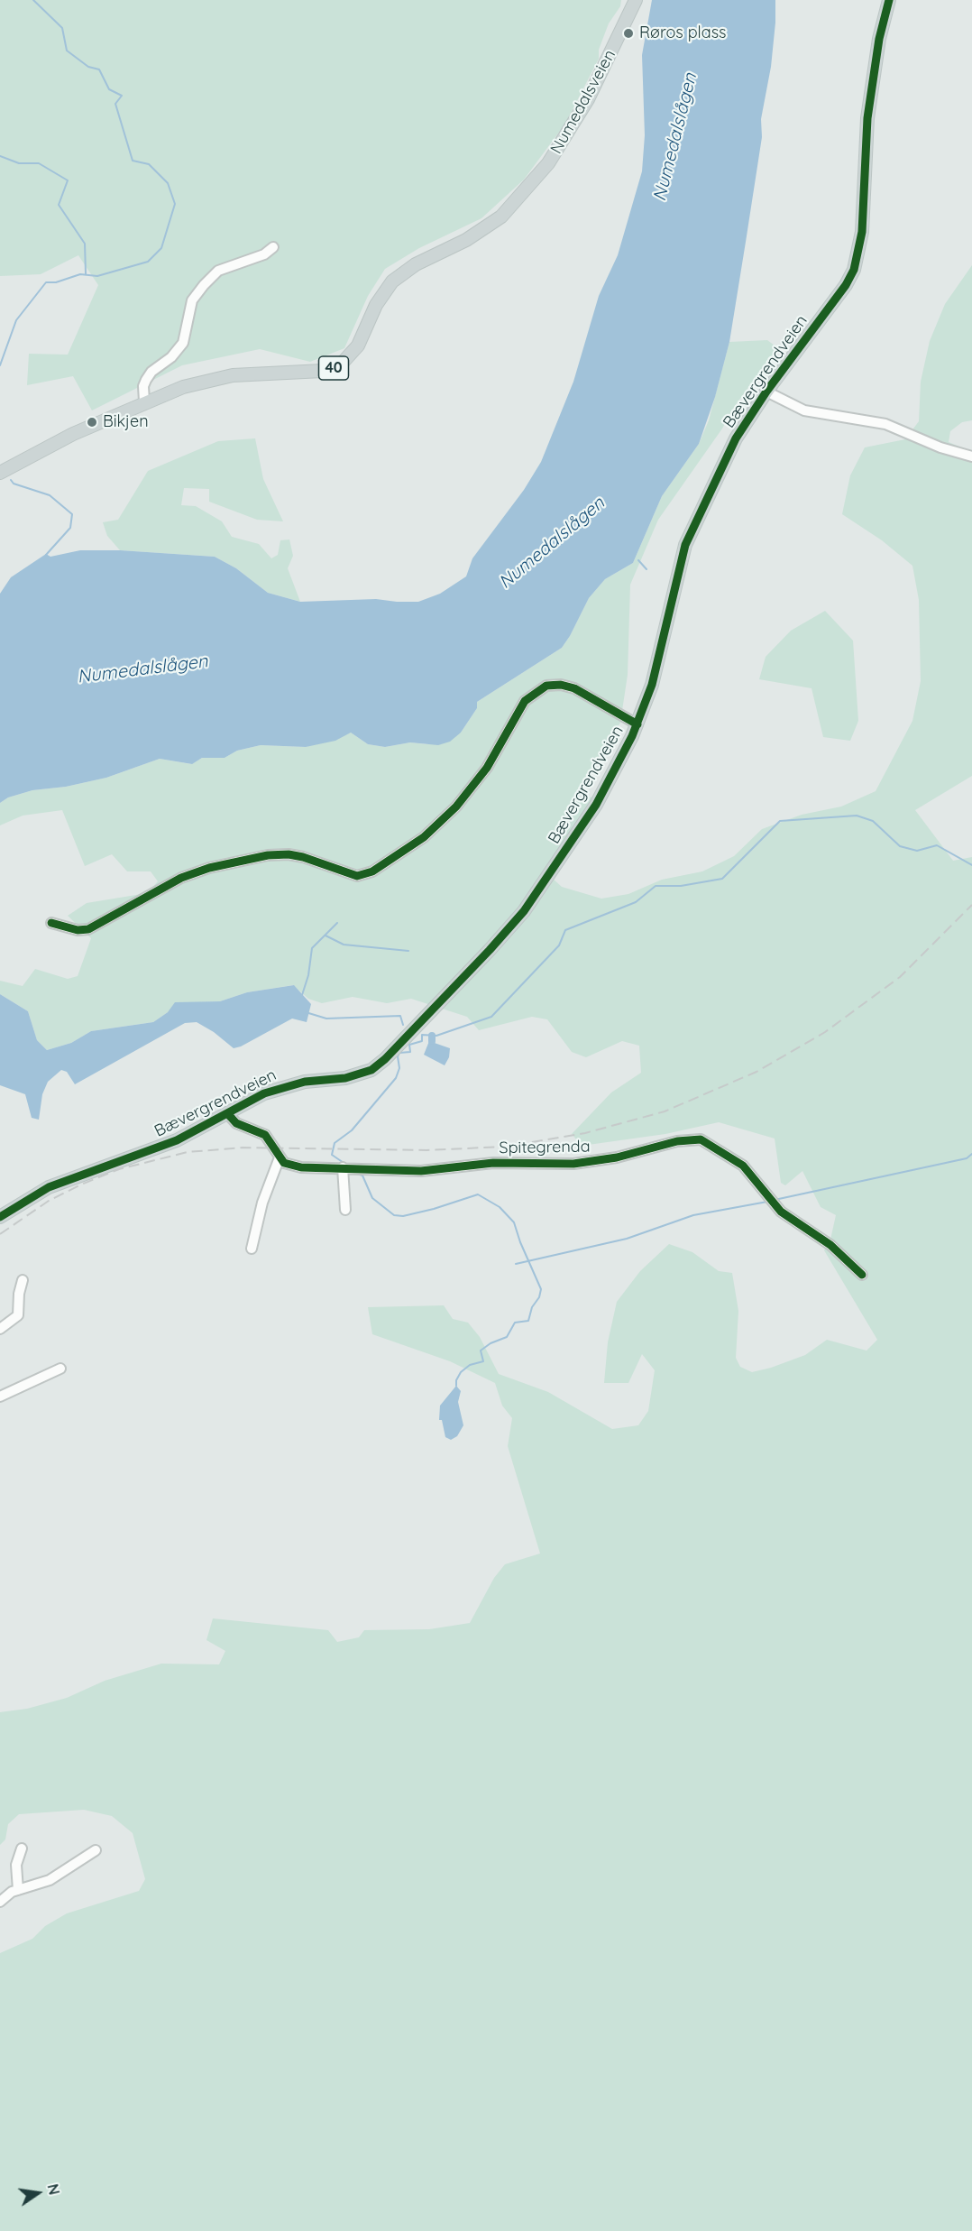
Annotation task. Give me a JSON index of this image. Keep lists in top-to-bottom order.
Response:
{
  "streets": {
    "main road": ["Numedalsveien", "40", "Bævergrendveien"],
    "street": ["Spitegrenda"]
  },
  "water": ["Numedalslågen"],
  "places": ["Røros plass", "Bikjen"],
  "north": "right"
}
